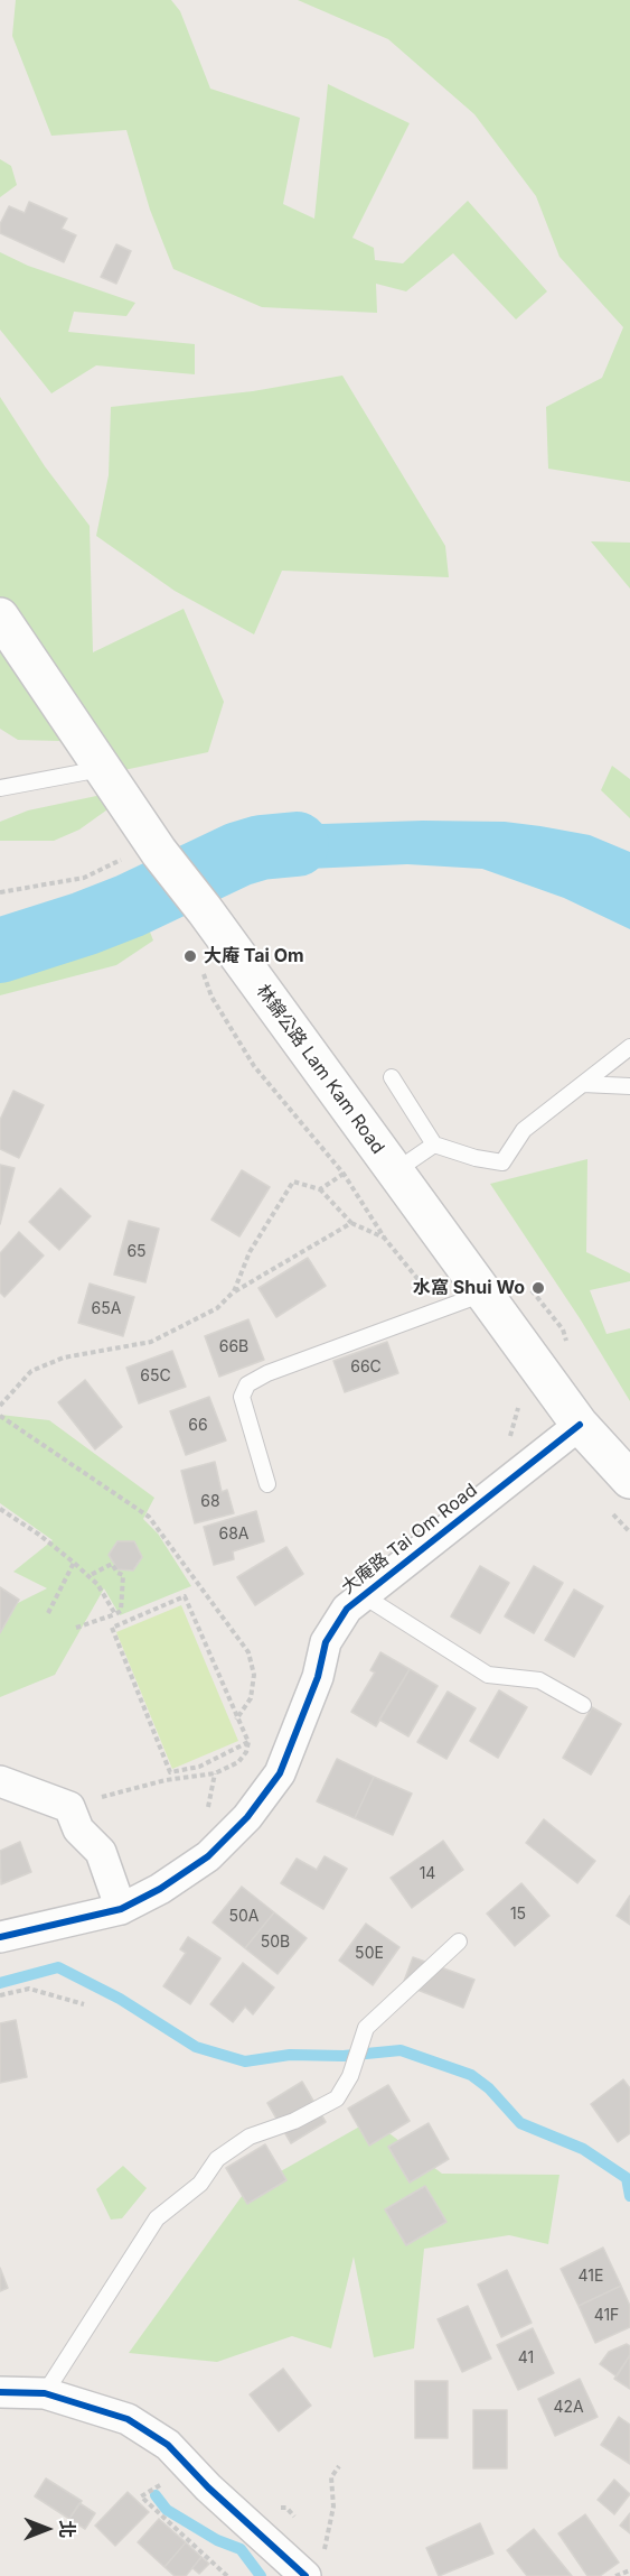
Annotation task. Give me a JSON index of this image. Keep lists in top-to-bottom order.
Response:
{
  "streets": {
    "main road": ["林錦公路 Lam Kam Road"],
    "street": ["大庵路 Tai Om Road"]
  },
  "crossings": [
    ["林錦公路 Lam Kam Road", "大庵路 Tai Om Road"]
  ],
  "places": ["大庵 Tai Om", "水窩 Shui Wo"],
  "house_numbers": [
    "65",
    "65A",
    "66B",
    "66C",
    "65C",
    "66",
    "68",
    "68A",
    "14",
    "15",
    "50A",
    "50B",
    "50E",
    "41E",
    "41F",
    "41",
    "42A"
  ],
  "north": "right"
}
